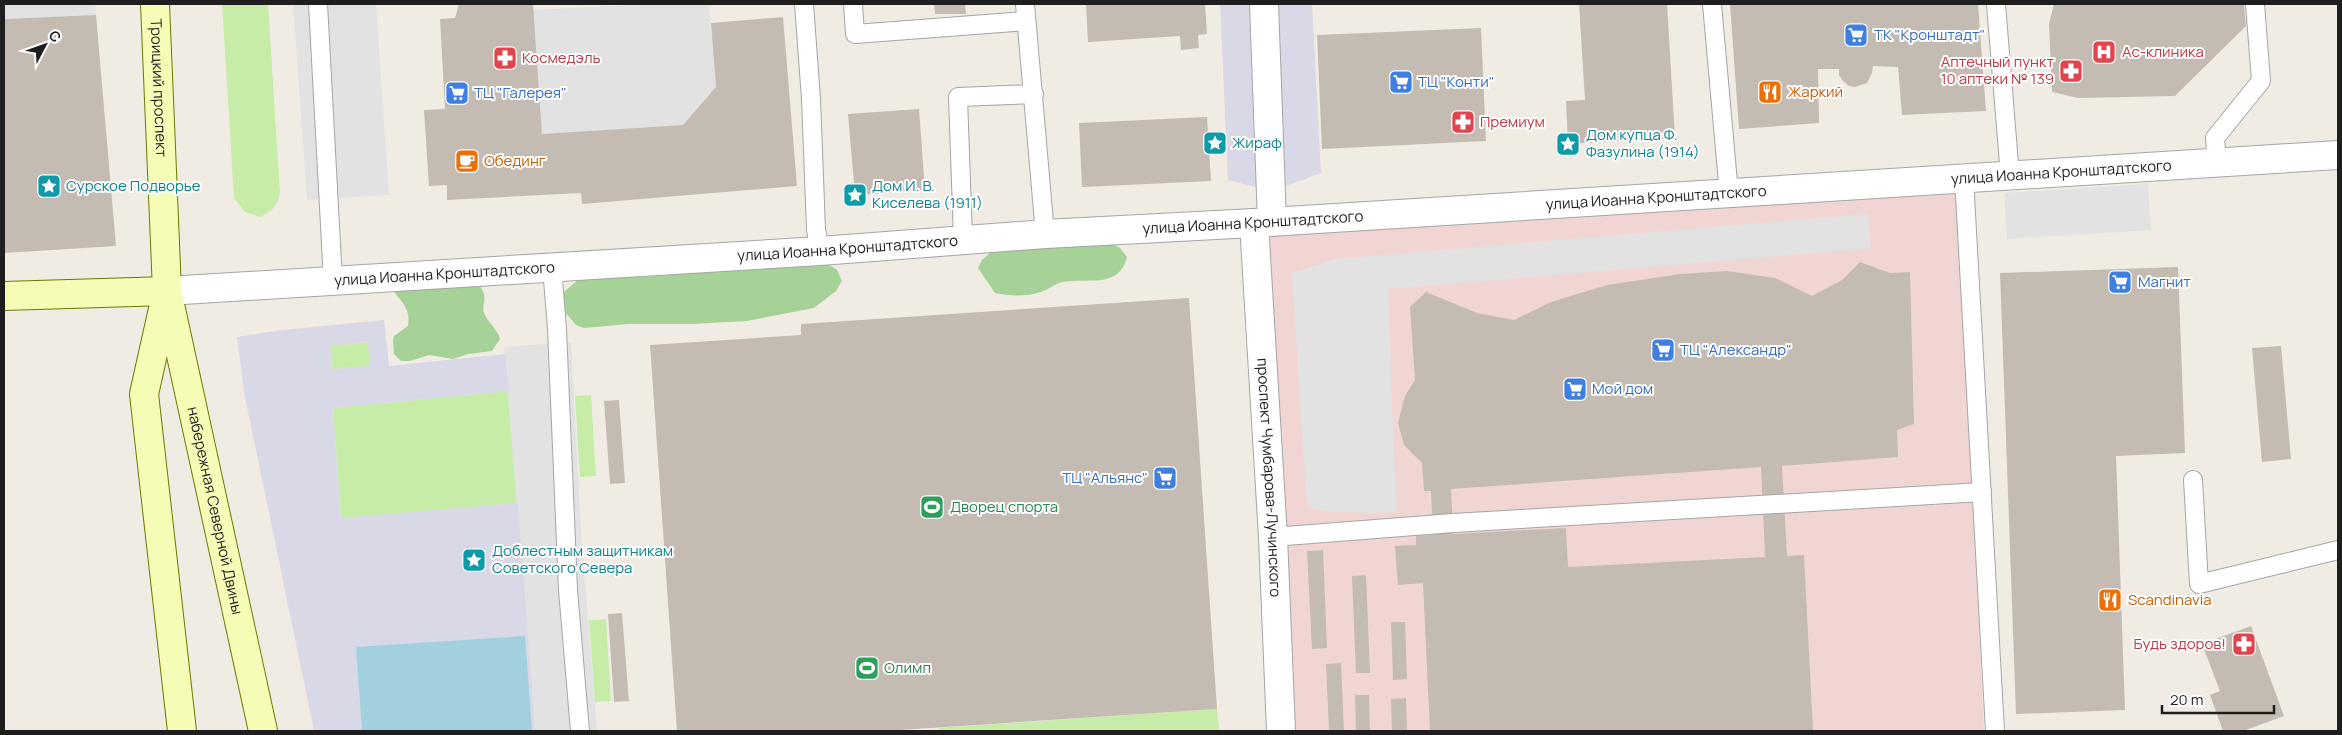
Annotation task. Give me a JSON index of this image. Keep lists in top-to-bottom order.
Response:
{
  "streets": {
    "main road": ["Троицкий проспект", "набережная Северной Двины"],
    "street": ["улица Иоанна Кронштадтского", "проспект Чумбарова-Лучинского"]
  },
  "crossings": [
    ["Троицкий проспект", "улица Иоанна Кронштадтского"],
    ["Троицкий проспект", "набережная Северной Двины"],
    ["улица Иоанна Кронштадтского", "проспект Чумбарова-Лучинского"],
    ["улица Иоанна Кронштадтского", "набережная Северной Двины"]
  ],
  "places": {
    "supermarket": [
      "ТК \"Кронштадт\"",
      "ТЦ \"Конти\"",
      "ТЦ \"Галерея\"",
      "Магнит",
      "ТЦ \"Александр\"",
      "Мой дом",
      "ТЦ \"Альянс\""
    ],
    "hospital": ["Ас-клиника"],
    "pharmacy": [
      "Космедэль",
      "Аптечный пункт 10 аптеки № 139",
      "Премиум",
      "Будь здоров!"
    ],
    "restaurant": ["Жаркий", "Scandinavia"],
    "place": [
      "Жираф",
      "Дом купца Ф. Фазулина (1914)",
      "Cурское Подворье",
      "Дом И. В. Киселева (1911)",
      "Доблестным защитникам Советского Севера"
    ],
    "cafe": ["Обединг"],
    "sports": ["Дворец спорта", "Олимп"]
  },
  "scale_bar": "20 m",
  "north": "top right"
}
